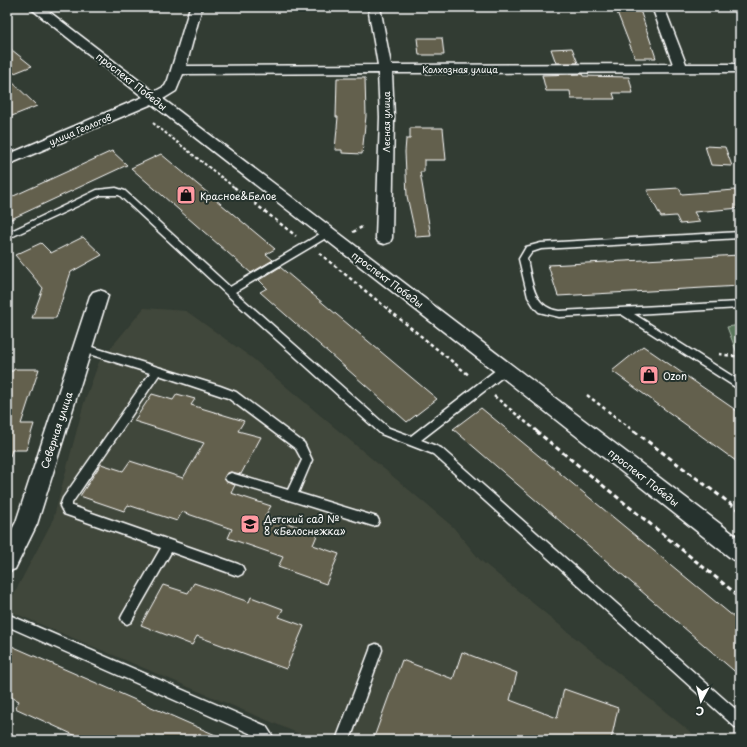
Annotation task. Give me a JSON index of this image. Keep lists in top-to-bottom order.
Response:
{
  "streets": {
    "street": [
      "Колхозная улица",
      "проспект Победы",
      "Лесная улица",
      "улица Геологов",
      "Северная улица"
    ]
  },
  "crossings": [
    ["Колхозная улица", "Лесная улица"],
    ["проспект Победы", "улица Геологов"]
  ],
  "places": {
    "shop": ["Красное&Белое", "Ozon"],
    "school or university": ["Детский сад № 8 «Белоснежка»"]
  },
  "north": "bottom"
}
